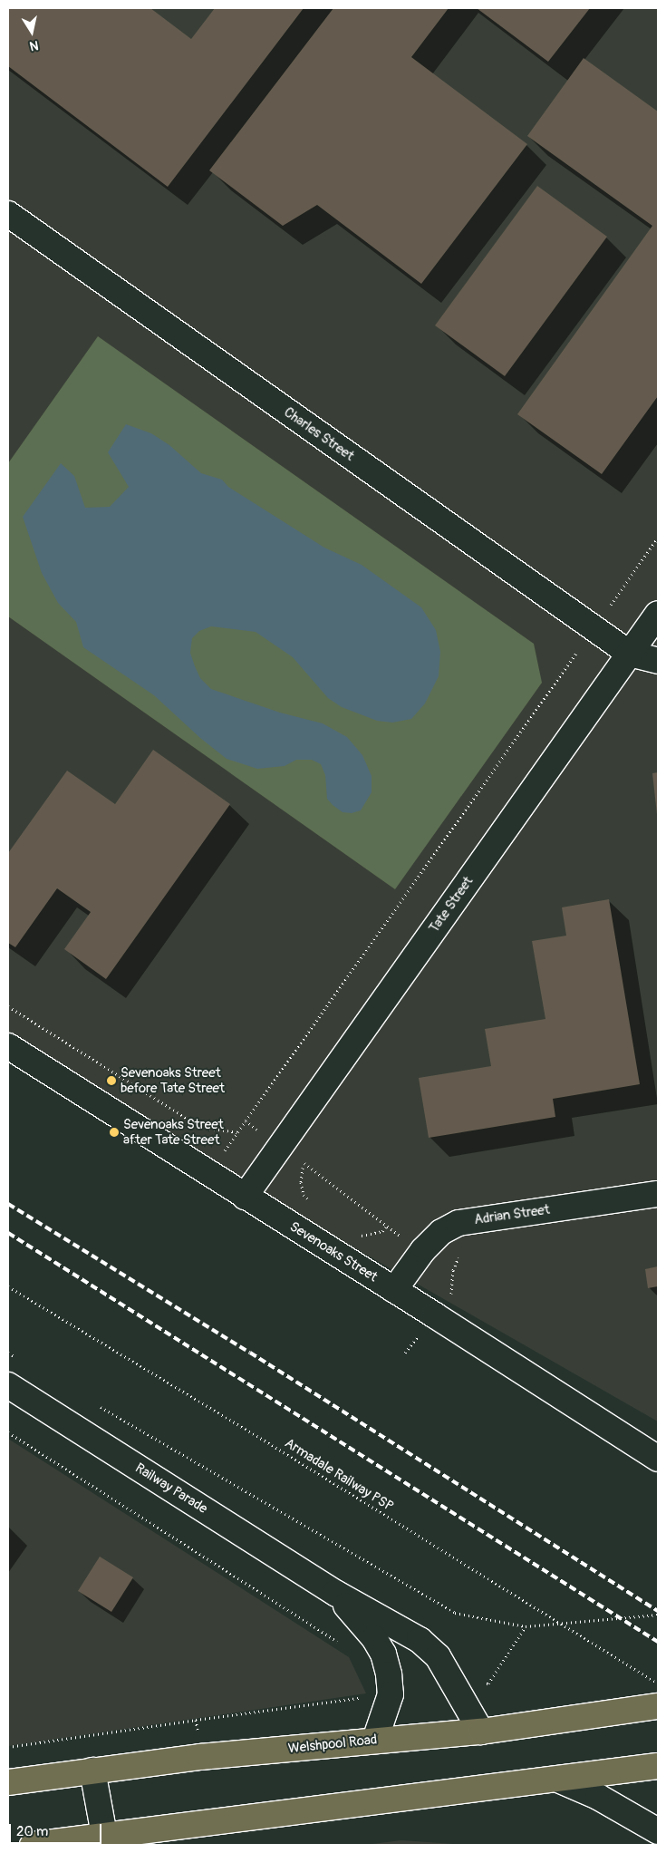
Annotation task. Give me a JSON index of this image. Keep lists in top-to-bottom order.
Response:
{
  "streets": {
    "main road": ["Welshpool Road"],
    "street": [
      "Charles Street",
      "Tate Street",
      "Adrian Street",
      "Sevenoaks Street",
      "Railway Parade"
    ],
    "path": ["Armadale Railway PSP"]
  },
  "crossings": [
    ["Charles Street", "Tate Street"],
    ["Tate Street", "Sevenoaks Street"],
    ["Adrian Street", "Sevenoaks Street"],
    ["Railway Parade", "Welshpool Road"]
  ],
  "places": ["Sevenoaks Street before Tate Street", "Sevenoaks Street after Tate Street"],
  "scale_bar": "20 m",
  "north": "bottom"
}
